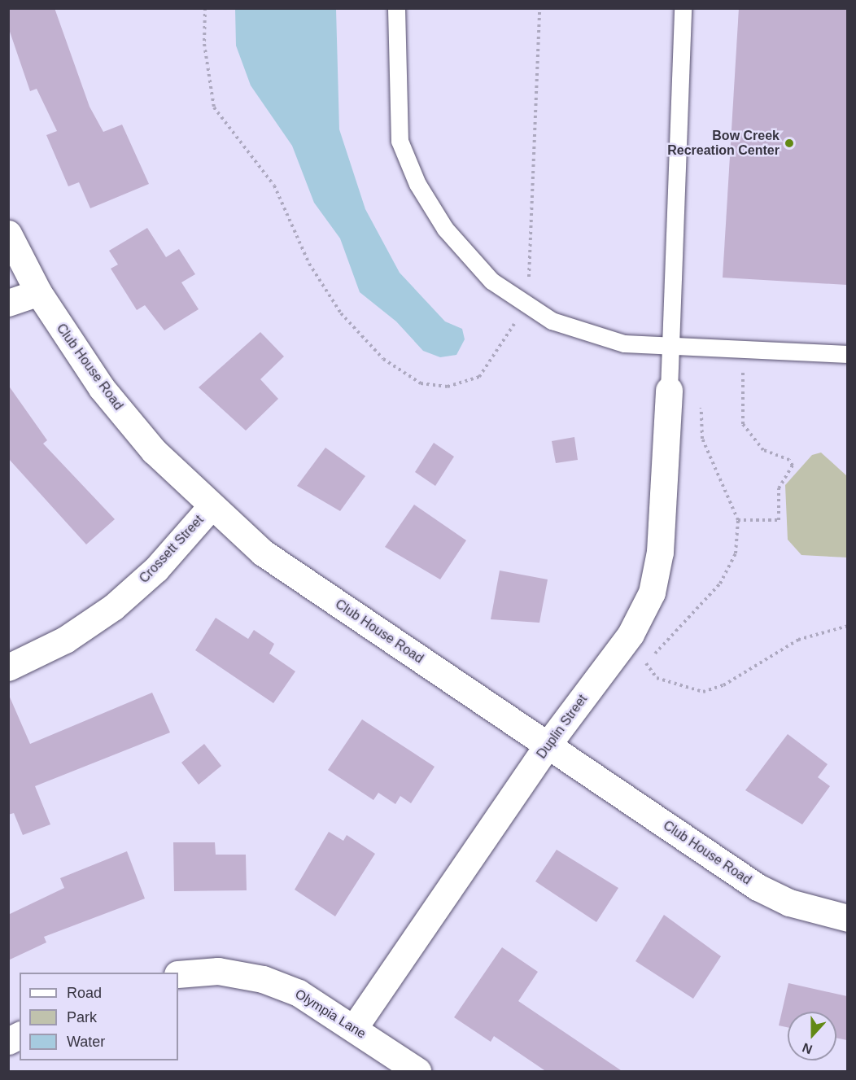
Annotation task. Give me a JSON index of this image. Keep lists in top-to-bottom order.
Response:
{
  "streets": {
    "street": [
      "Club House Road",
      "Crossett Street",
      "Duplin Street",
      "Olympia Lane"
    ]
  },
  "crossings": [
    ["Club House Road", "Crossett Street"],
    ["Club House Road", "Duplin Street"],
    ["Duplin Street", "Olympia Lane"]
  ],
  "places": ["Bow Creek Recreation Center"],
  "legend": ["Road", "Park", "Water"],
  "north": "bottom"
}
